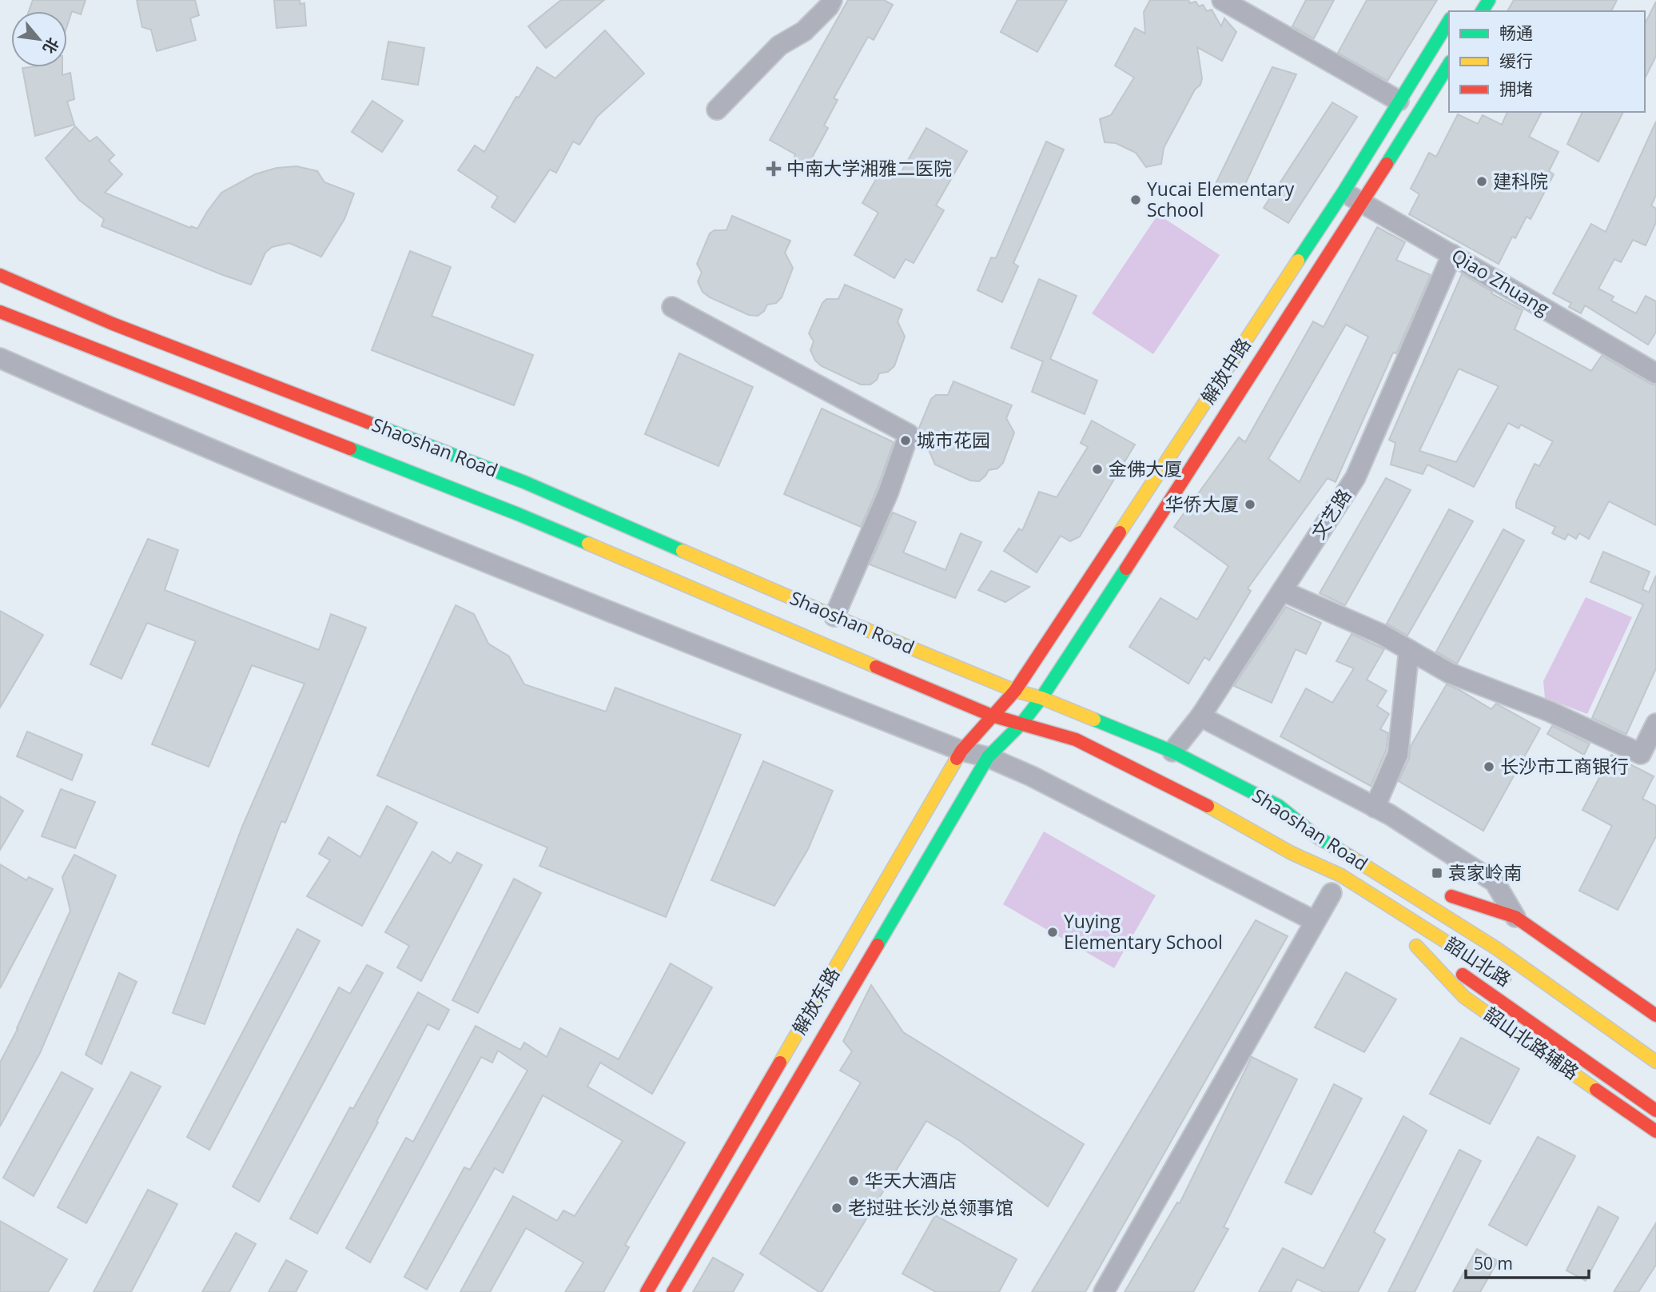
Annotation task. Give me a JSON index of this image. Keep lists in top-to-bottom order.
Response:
{
  "streets": {
    "main road": [
      "解放中路",
      "Shaoshan Road",
      "韶山北路",
      "解放东路",
      "韶山北路辅路"
    ],
    "street": ["Qiao Zhuang", "文艺路"]
  },
  "crossings": [
    ["Qiao Zhuang", "解放中路"],
    ["Qiao Zhuang", "文艺路"],
    ["解放中路", "Shaoshan Road"],
    ["解放中路", "解放东路"],
    ["Shaoshan Road", "文艺路"],
    ["Shaoshan Road", "韶山北路"],
    ["Shaoshan Road", "解放东路"]
  ],
  "places": {
    "health": ["中南大学湘雅二医院"],
    "other": [
      "建科院",
      "Yucai Elementary School",
      "城市花园",
      "金佛大厦",
      "华侨大厦",
      "长沙市工商银行",
      "Yuying Elementary School",
      "华天大酒店",
      "老挝驻长沙总领事馆"
    ],
    "transit": ["袁家岭南"]
  },
  "legend": ["畅通", "缓行", "拥堵"],
  "scale_bar": "50 m",
  "north": "bottom right"
}
